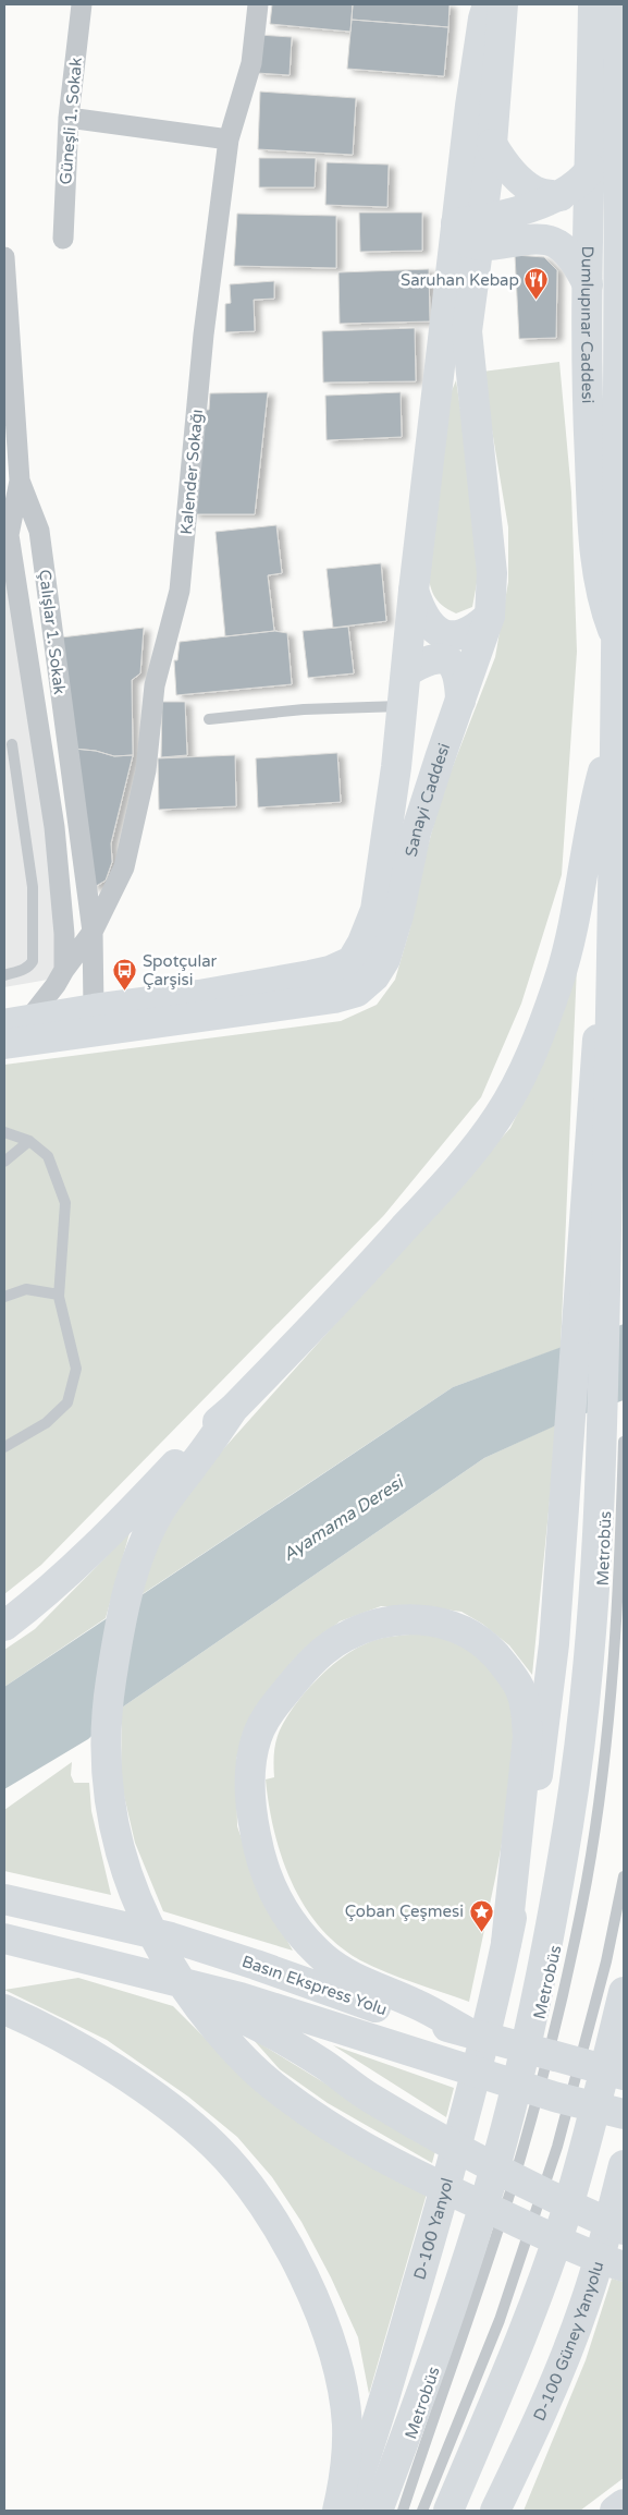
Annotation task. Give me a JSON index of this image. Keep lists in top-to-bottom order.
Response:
{
  "streets": {
    "main road": [
      "Dumlupınar Caddesi",
      "Sanayi Caddesi",
      "Basın Ekspress Yolu",
      "D-100 Yanyol",
      "D-100 Güney Yanyolu"
    ],
    "street": ["Güneşli 1. Sokak", "Kalender Sokağı", "Çalışlar 1. Sokak"],
    "lane": ["Metrobüs"]
  },
  "crossings": [
    ["Kalender Sokağı", "Çalışlar 1. Sokak"],
    ["Kalender Sokağı", "Sanayi Caddesi"],
    ["Çalışlar 1. Sokak", "Sanayi Caddesi"]
  ],
  "water": ["Ayamama Deresi"],
  "places": {
    "restaurant": ["Saruhan Kebap"],
    "bus stop": ["Spotçular Çarşisi"],
    "place": ["Çoban Çeşmesi"]
  }
}
